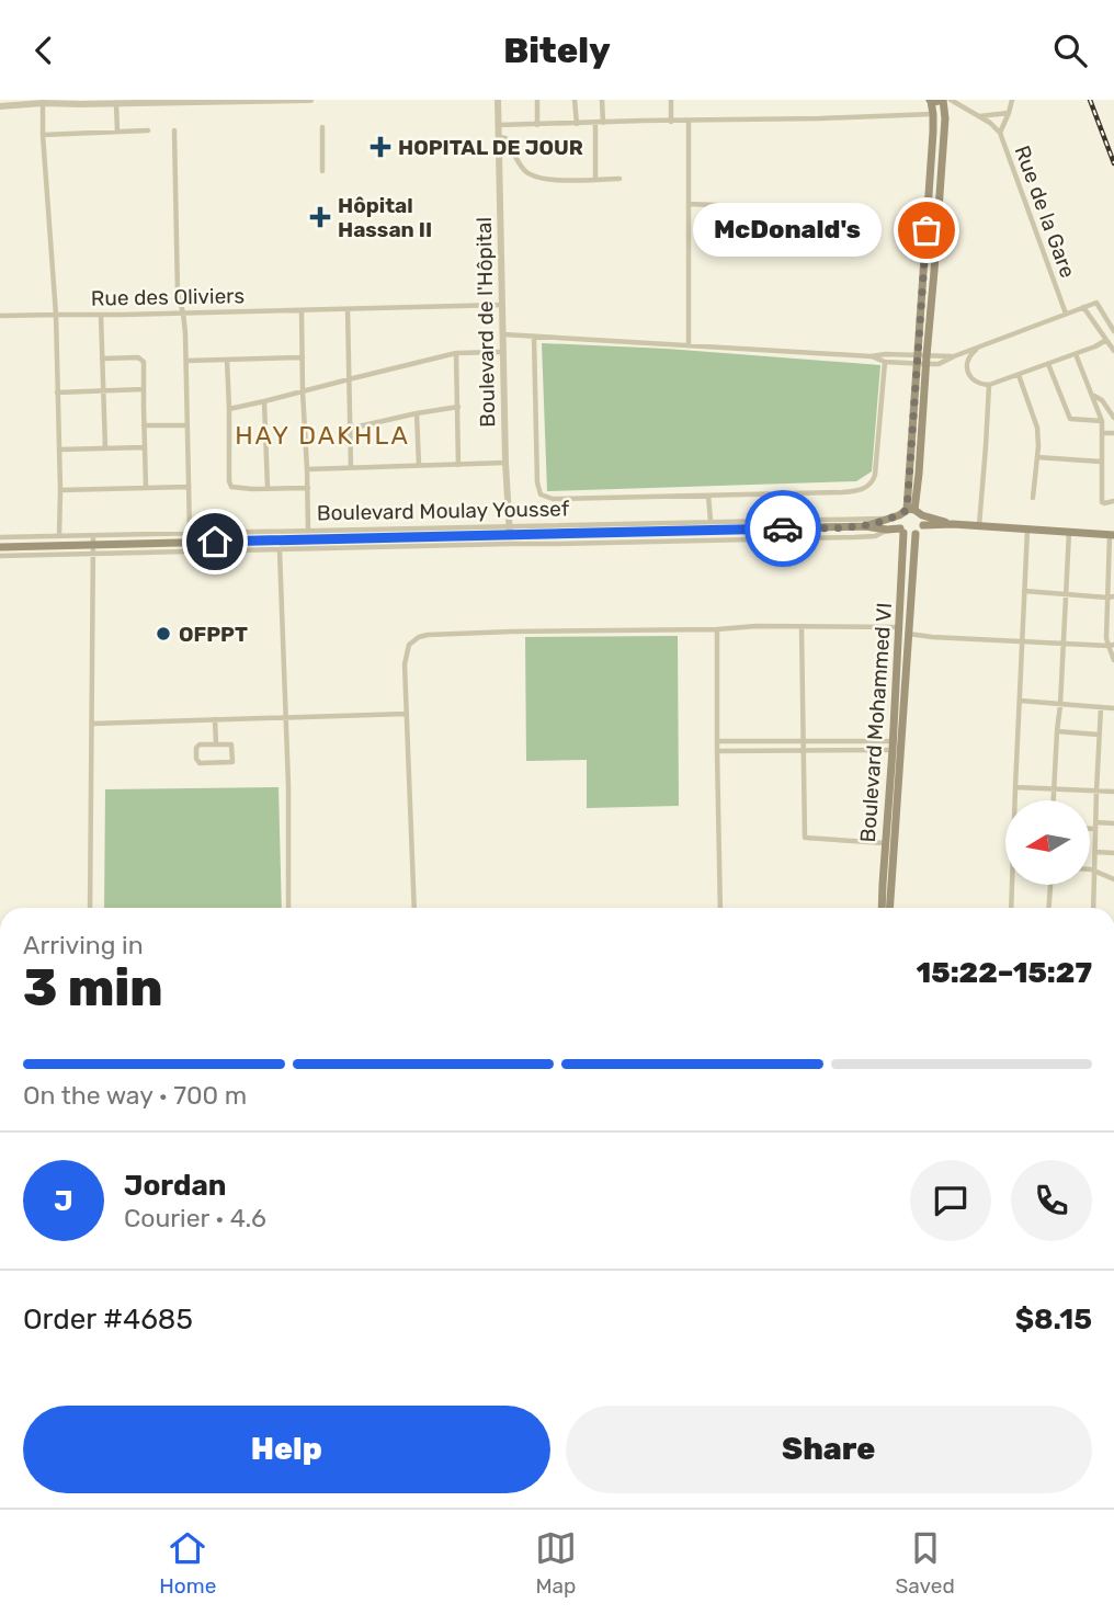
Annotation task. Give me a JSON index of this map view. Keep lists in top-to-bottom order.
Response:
{
  "streets": {
    "main road": ["Boulevard Moulay Youssef", "Boulevard Mohammed VI"],
    "street": ["Rue de la Gare", "Rue des Oliviers", "Boulevard de l'Hôpital"]
  },
  "crossings": [
    ["Rue des Oliviers", "Boulevard de l'Hôpital"],
    ["Boulevard de l'Hôpital", "Boulevard Moulay Youssef"],
    ["Boulevard Moulay Youssef", "Boulevard Mohammed VI"]
  ],
  "districts": ["HAY DAKHLA"],
  "places": {
    "health": ["HOPITAL DE JOUR", "Hôpital Hassan II"],
    "other": ["McDonald's", "OFPPT"]
  },
  "north": "left",
  "page": {
    "header": "Bitely",
    "bubble": "McDonald's",
    "heading": ["3 min", "Arriving in", "15:22–15:27"],
    "panel": [
      "Jordan",
      "Courier · 4.6",
      "Order #4685",
      "$8.15"
    ],
    "bar": "On the way · 700 m",
    "round": "J",
    "buttons": ["Help", "Share"],
    "tabs": ["Home", "Map", "Saved"]
  }
}
